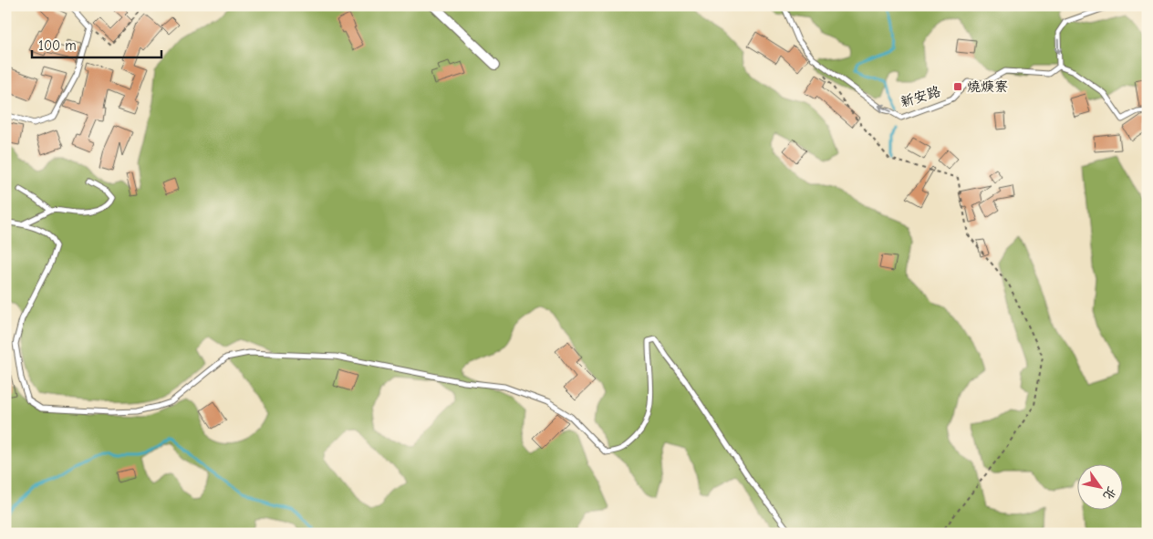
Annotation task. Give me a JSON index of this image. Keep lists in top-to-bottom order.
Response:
{
  "streets": {
    "lane": ["新安路"]
  },
  "one_way": ["新安路"],
  "places": {
    "transit": ["燒焿寮"]
  },
  "scale_bar": "100 m",
  "north": "bottom right"
}
